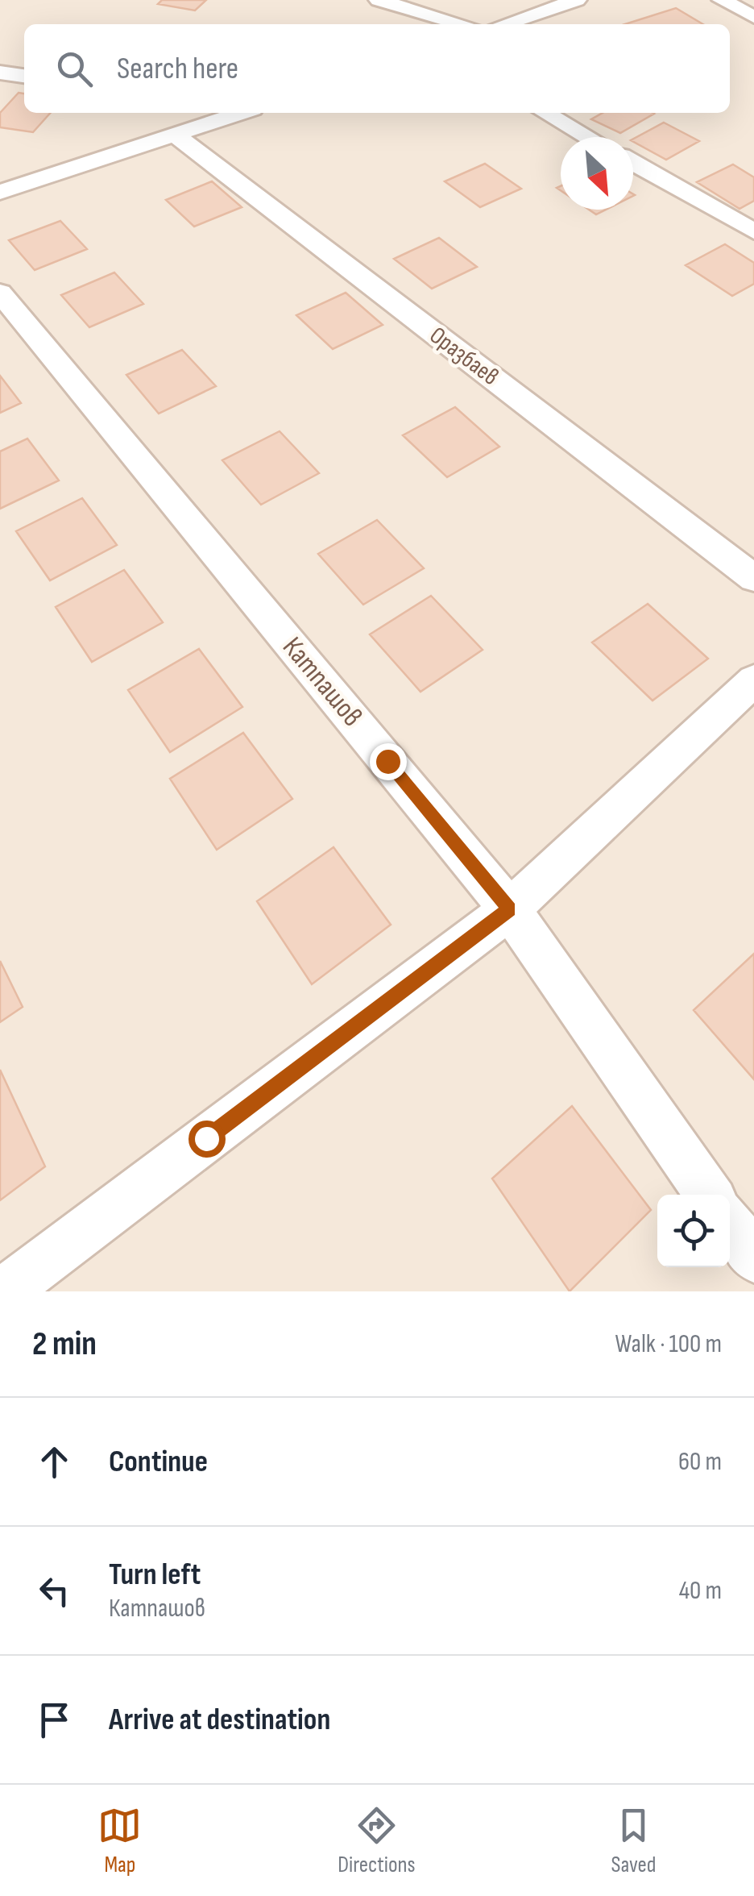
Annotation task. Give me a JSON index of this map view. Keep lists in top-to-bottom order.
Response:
{
  "streets": {
    "street": ["Оразбаев", "Катпашов"]
  },
  "north": "bottom right",
  "page": {
    "search": "Search here",
    "heading": ["2 min", "Walk · 100 m"],
    "list": [
      ["Continue", "60 m"],
      ["Turn left", "Катпашов", "40 m"],
      "Arrive at destination"
    ],
    "nav": ["Map", "Directions", "Saved"]
  }
}
